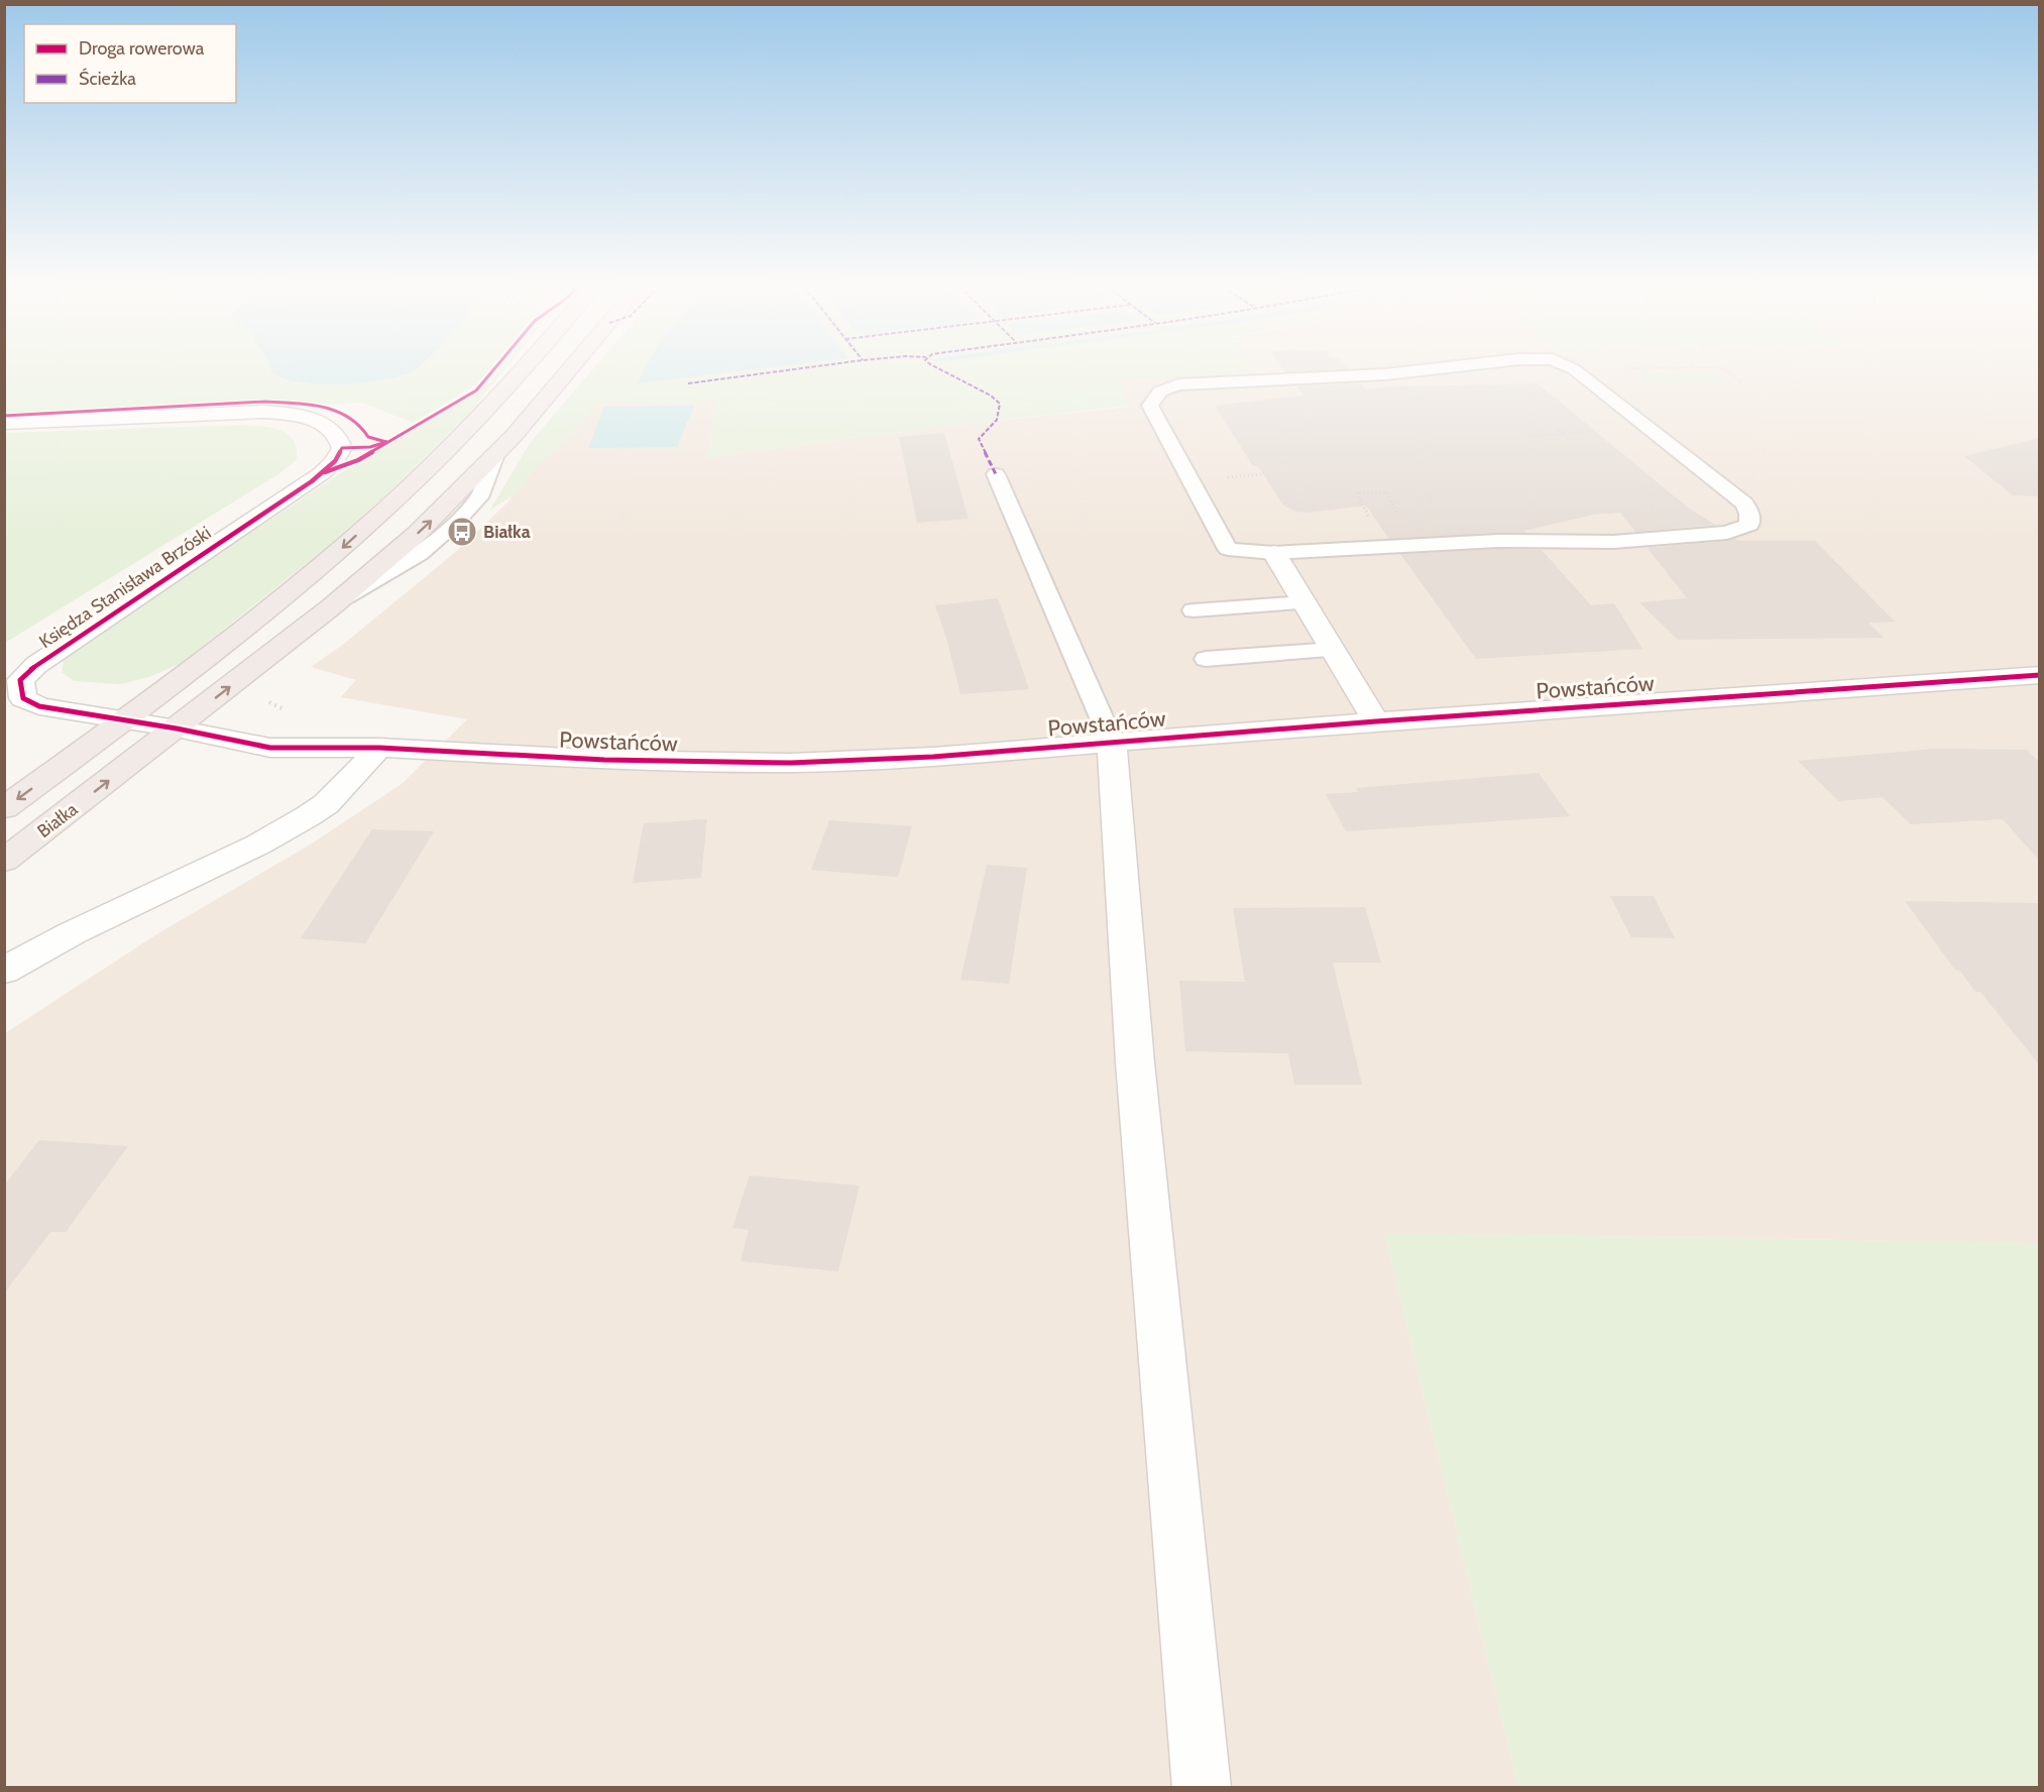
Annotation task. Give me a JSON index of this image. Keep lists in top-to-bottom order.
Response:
{
  "streets": {
    "highway": ["Białka"],
    "street": ["Księdza Stanisława Brzóski", "Powstańców"]
  },
  "crossings": [
    ["Księdza Stanisława Brzóski", "Powstańców"],
    ["Księdza Stanisława Brzóski", "Białka"],
    ["Powstańców", "Białka"]
  ],
  "places": {
    "bus stop": ["Białka"]
  },
  "legend": ["Droga rowerowa", "Ścieżka"]
}
